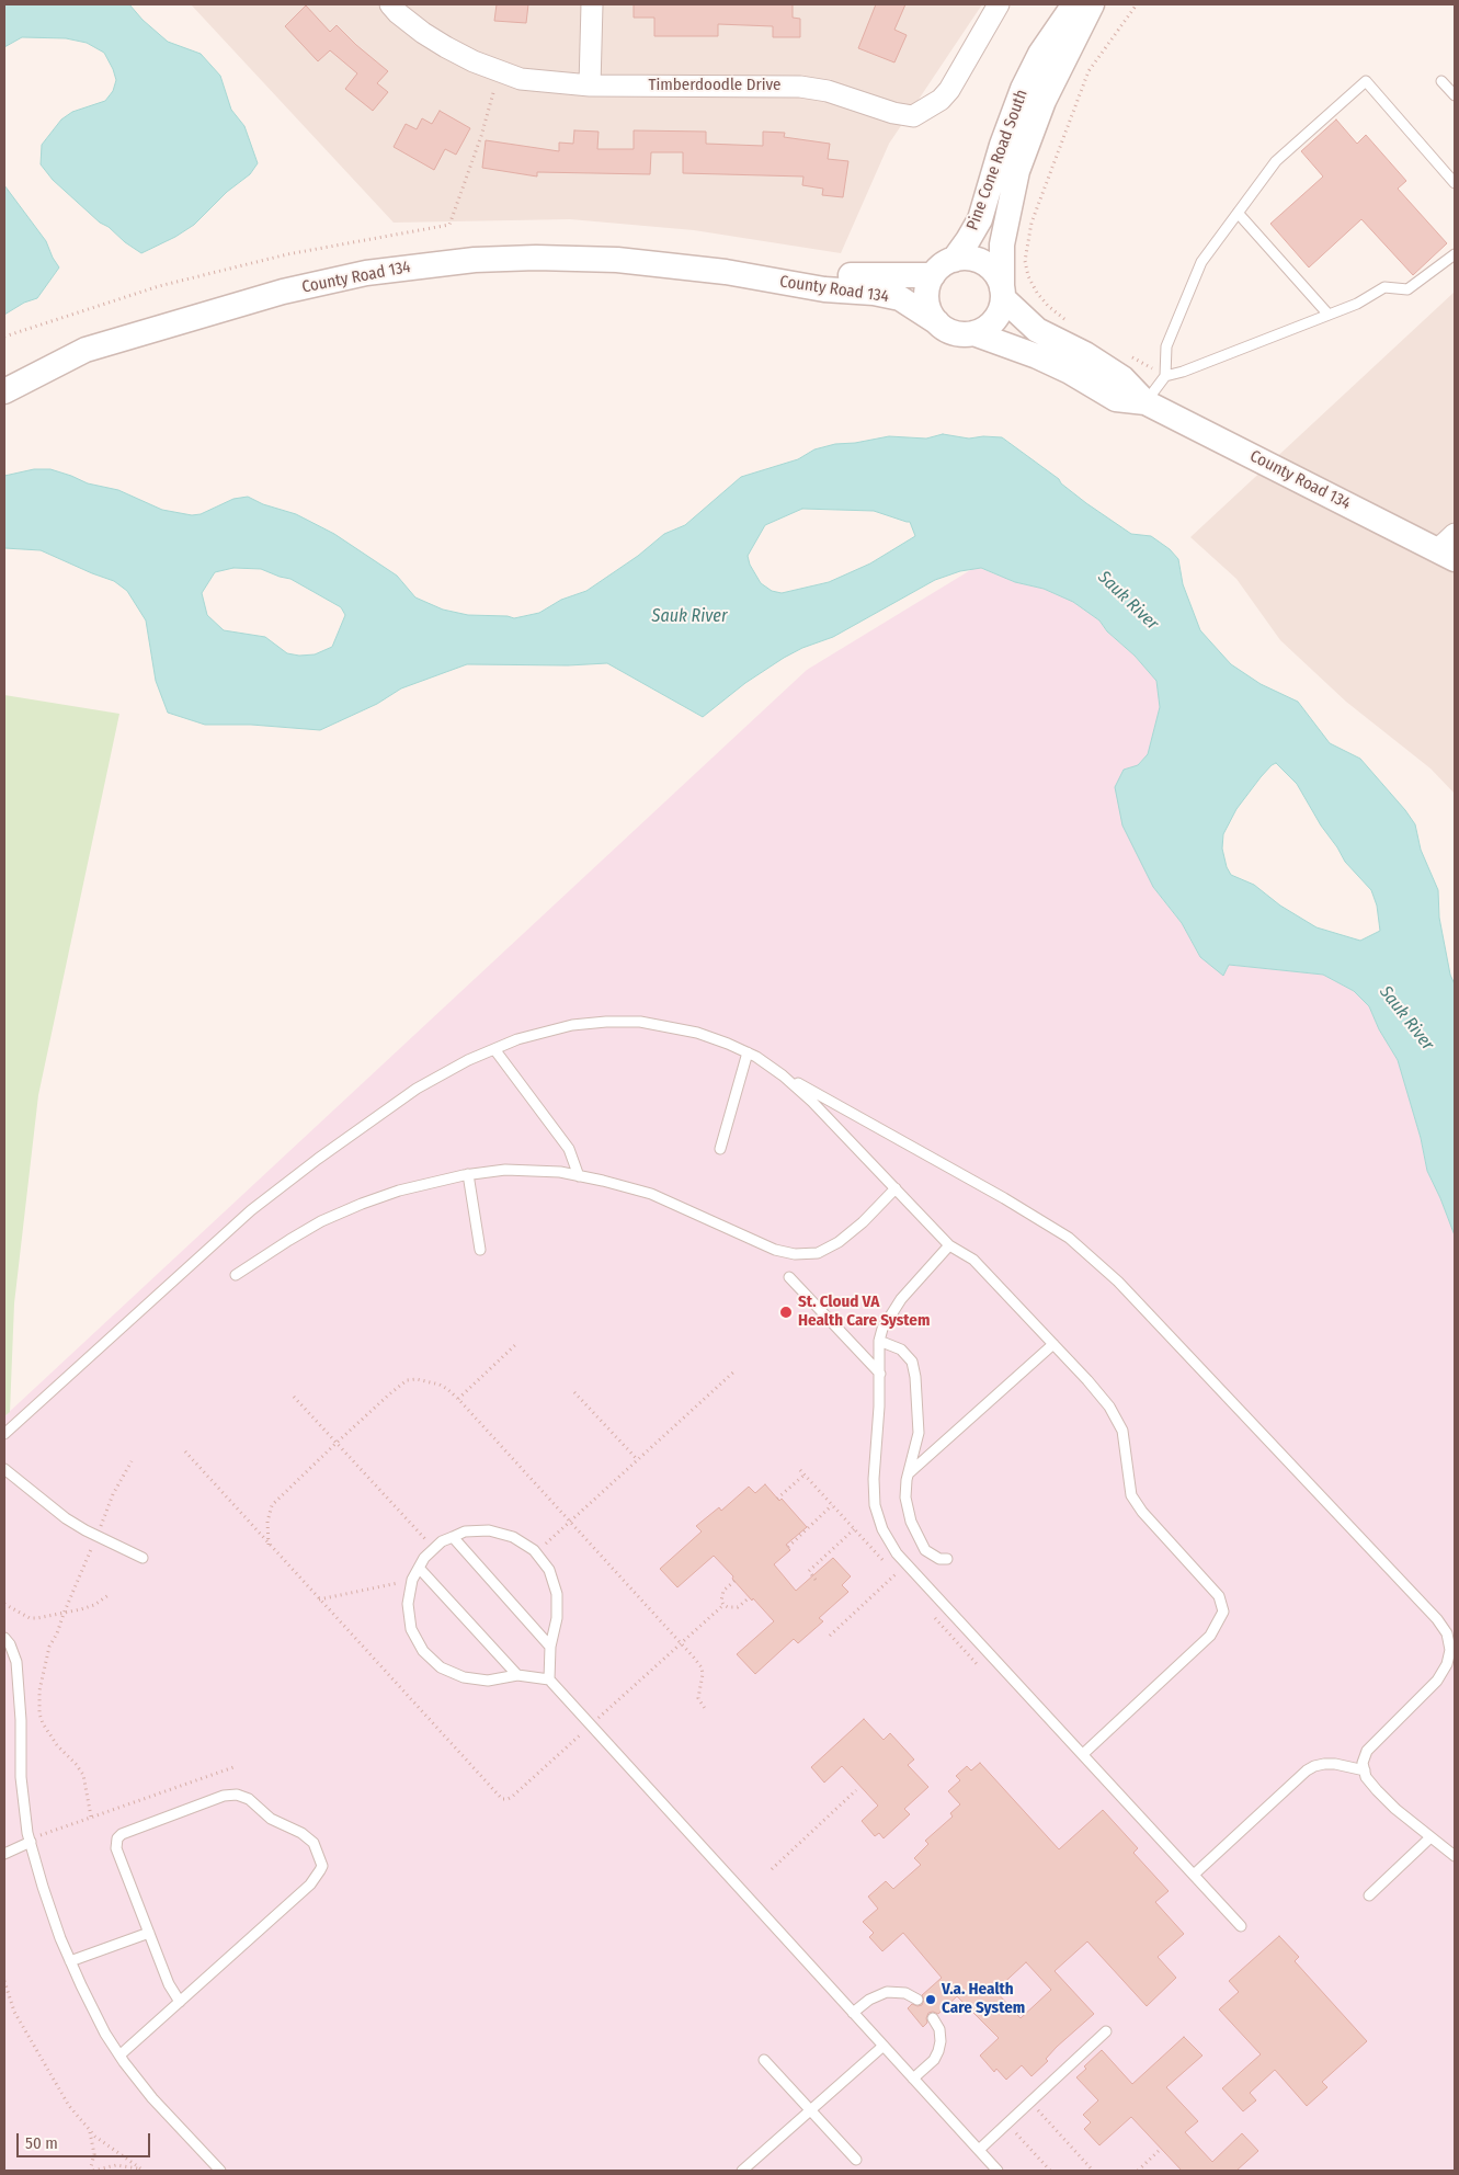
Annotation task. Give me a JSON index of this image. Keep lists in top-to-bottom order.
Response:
{
  "streets": {
    "street": ["Timberdoodle Drive", "Pine Cone Road South", "County Road 134"]
  },
  "crossings": [
    ["Pine Cone Road South", "County Road 134"]
  ],
  "water": ["Sauk River"],
  "places": ["St. Cloud VA Health Care System", "V.a. Health Care System"],
  "scale_bar": "50 m"
}
